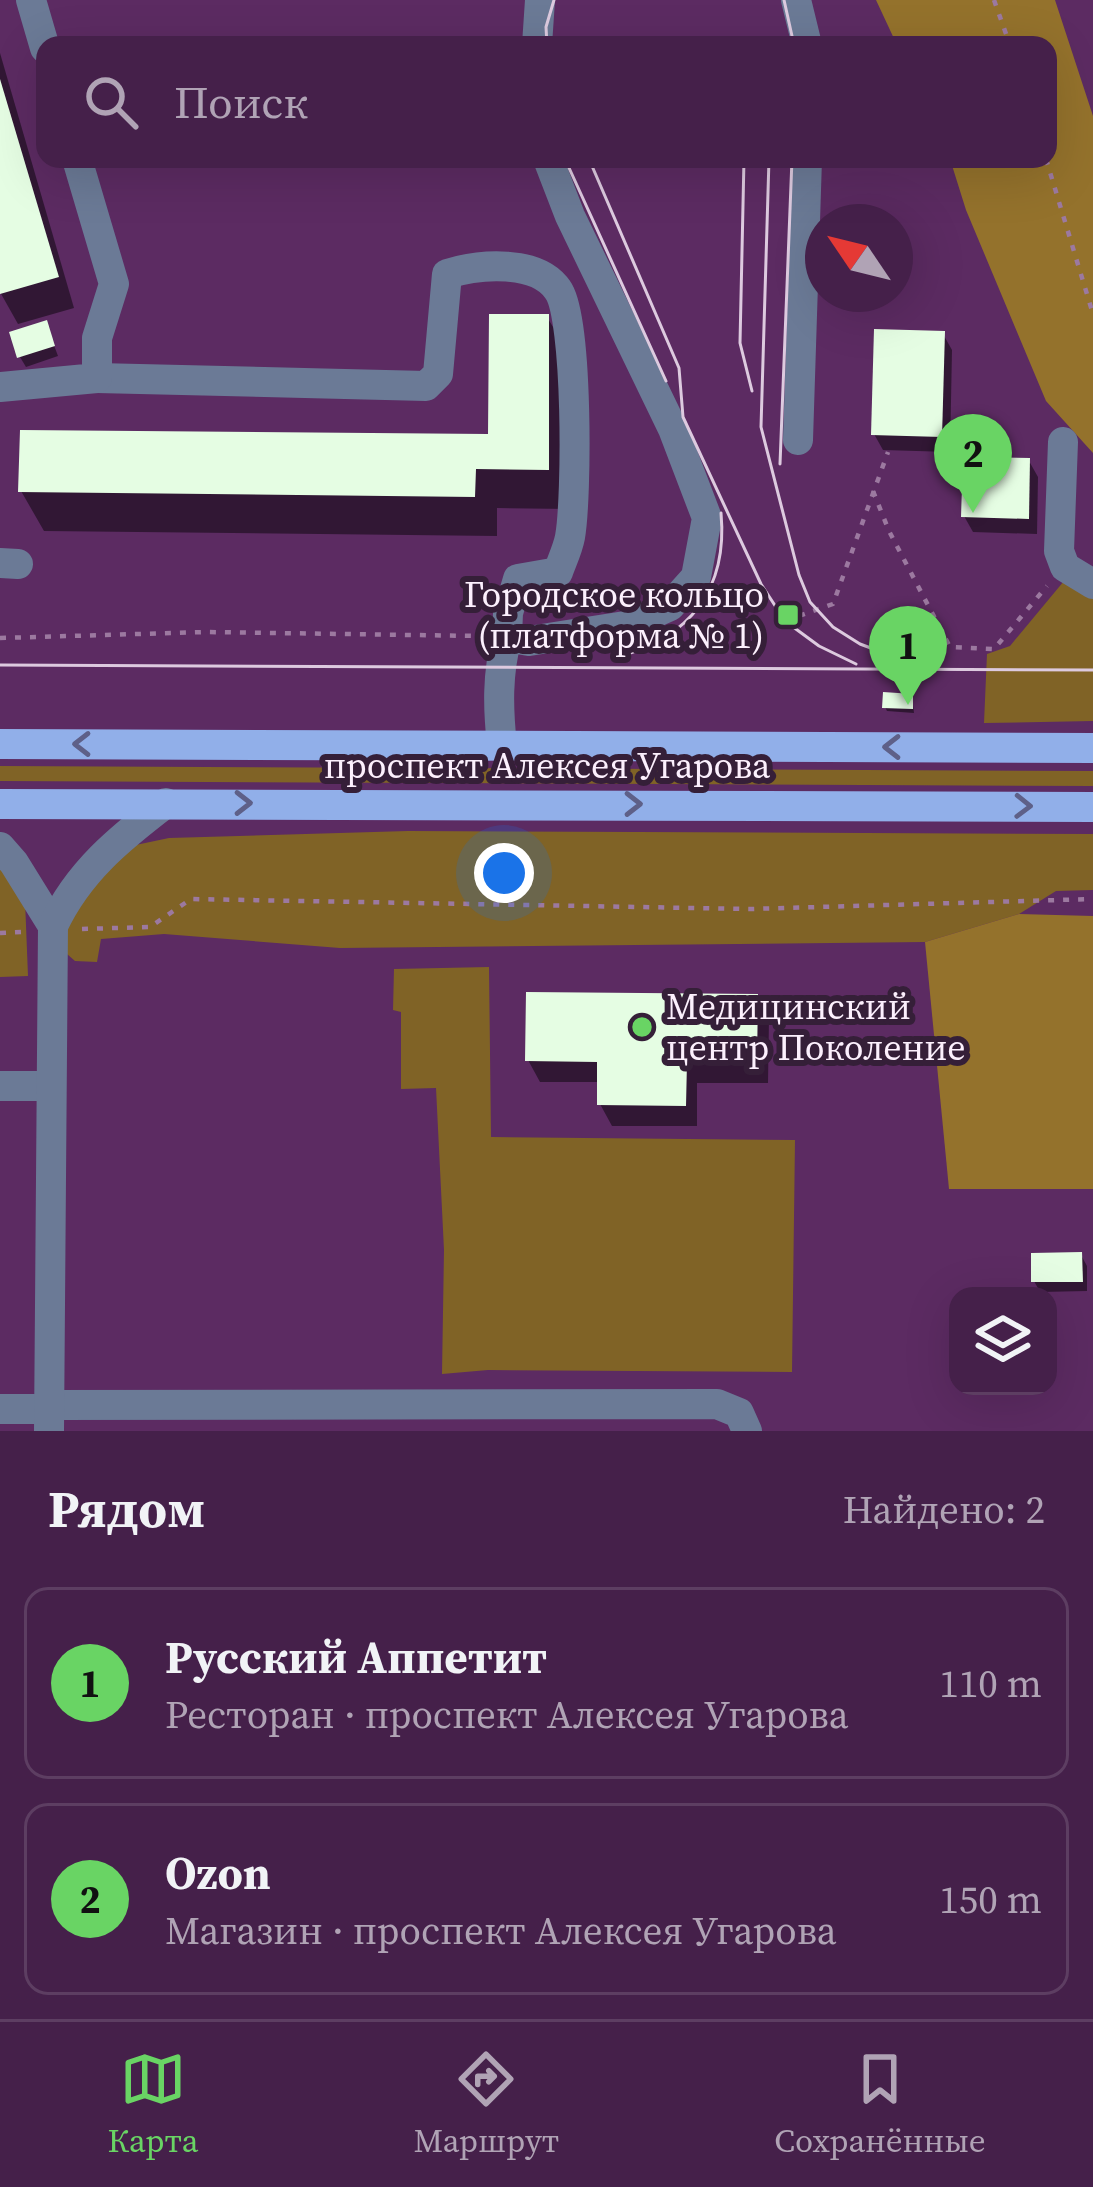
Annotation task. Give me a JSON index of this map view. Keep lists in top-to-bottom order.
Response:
{
  "streets": {
    "main road": ["проспект Алексея Угарова"]
  },
  "places": {
    "transit": ["Городское кольцо (платформа № 1)"],
    "other": ["Медицинский центр Поколение"]
  },
  "north": "top left",
  "page": {
    "search": "Поиск",
    "pins": ["2", "1"],
    "heading": ["Рядом", "Найдено: 2"],
    "list": [
      {
        "mark": "1",
        "name": "Русский Аппетит",
        "note": "Ресторан · проспект Алексея Угарова",
        "value": "110 m"
      },
      {
        "mark": "2",
        "name": "Ozon",
        "note": "Магазин · проспект Алексея Угарова",
        "value": "150 m"
      }
    ],
    "nav": ["Карта", "Маршрут", "Сохранённые"]
  }
}
